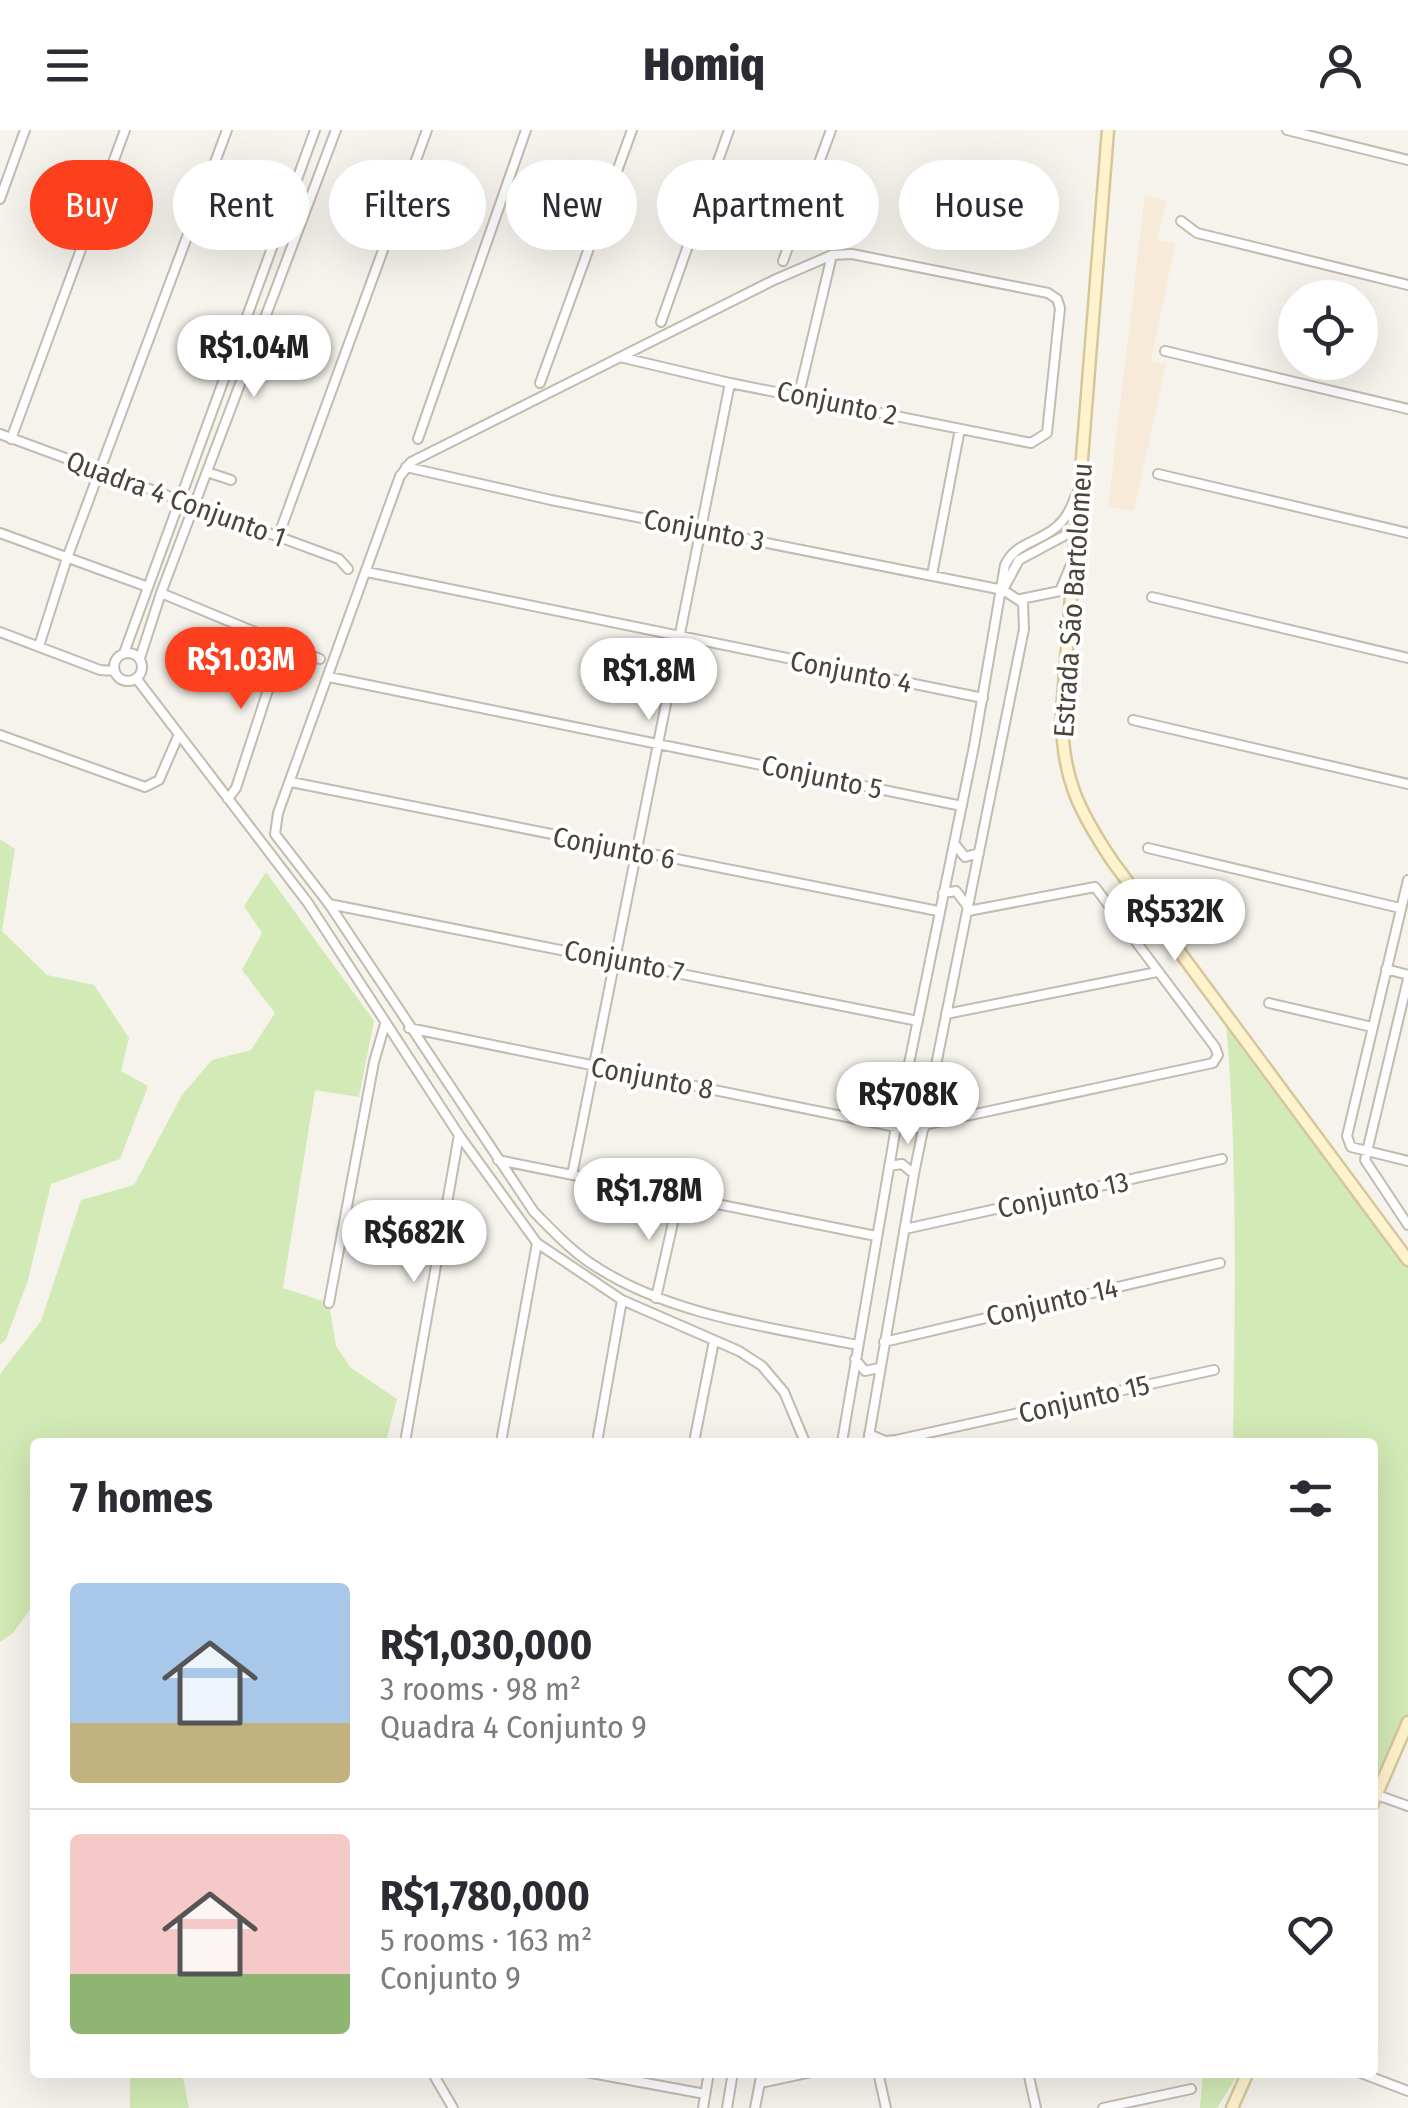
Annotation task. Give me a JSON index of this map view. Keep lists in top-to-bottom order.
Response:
{
  "streets": {
    "street": [
      "Conjunto 2",
      "Quadra 4 Conjunto 1",
      "Conjunto 3",
      "Estrada São Bartolomeu",
      "Conjunto 4",
      "Conjunto 5",
      "Conjunto 6",
      "Conjunto 7",
      "Conjunto 8",
      "Conjunto 13",
      "Conjunto 14",
      "Conjunto 15"
    ]
  },
  "page": {
    "header": "Homiq",
    "chip": [
      "Buy",
      "Rent",
      "Filters",
      "New",
      "Apartment",
      "House"
    ],
    "price": [
      "R$1.04M",
      "R$1.03M",
      "R$1.8M",
      "R$532K",
      "R$708K",
      "R$1.78M",
      "R$682K"
    ],
    "heading": "7 homes",
    "list": [
      {
        "name": "R$1,030,000",
        "note": "3 rooms · 98 m² · Quadra 4 Conjunto 9"
      },
      {
        "name": "R$1,780,000",
        "note": "5 rooms · 163 m² · Conjunto 9"
      }
    ]
  }
}
